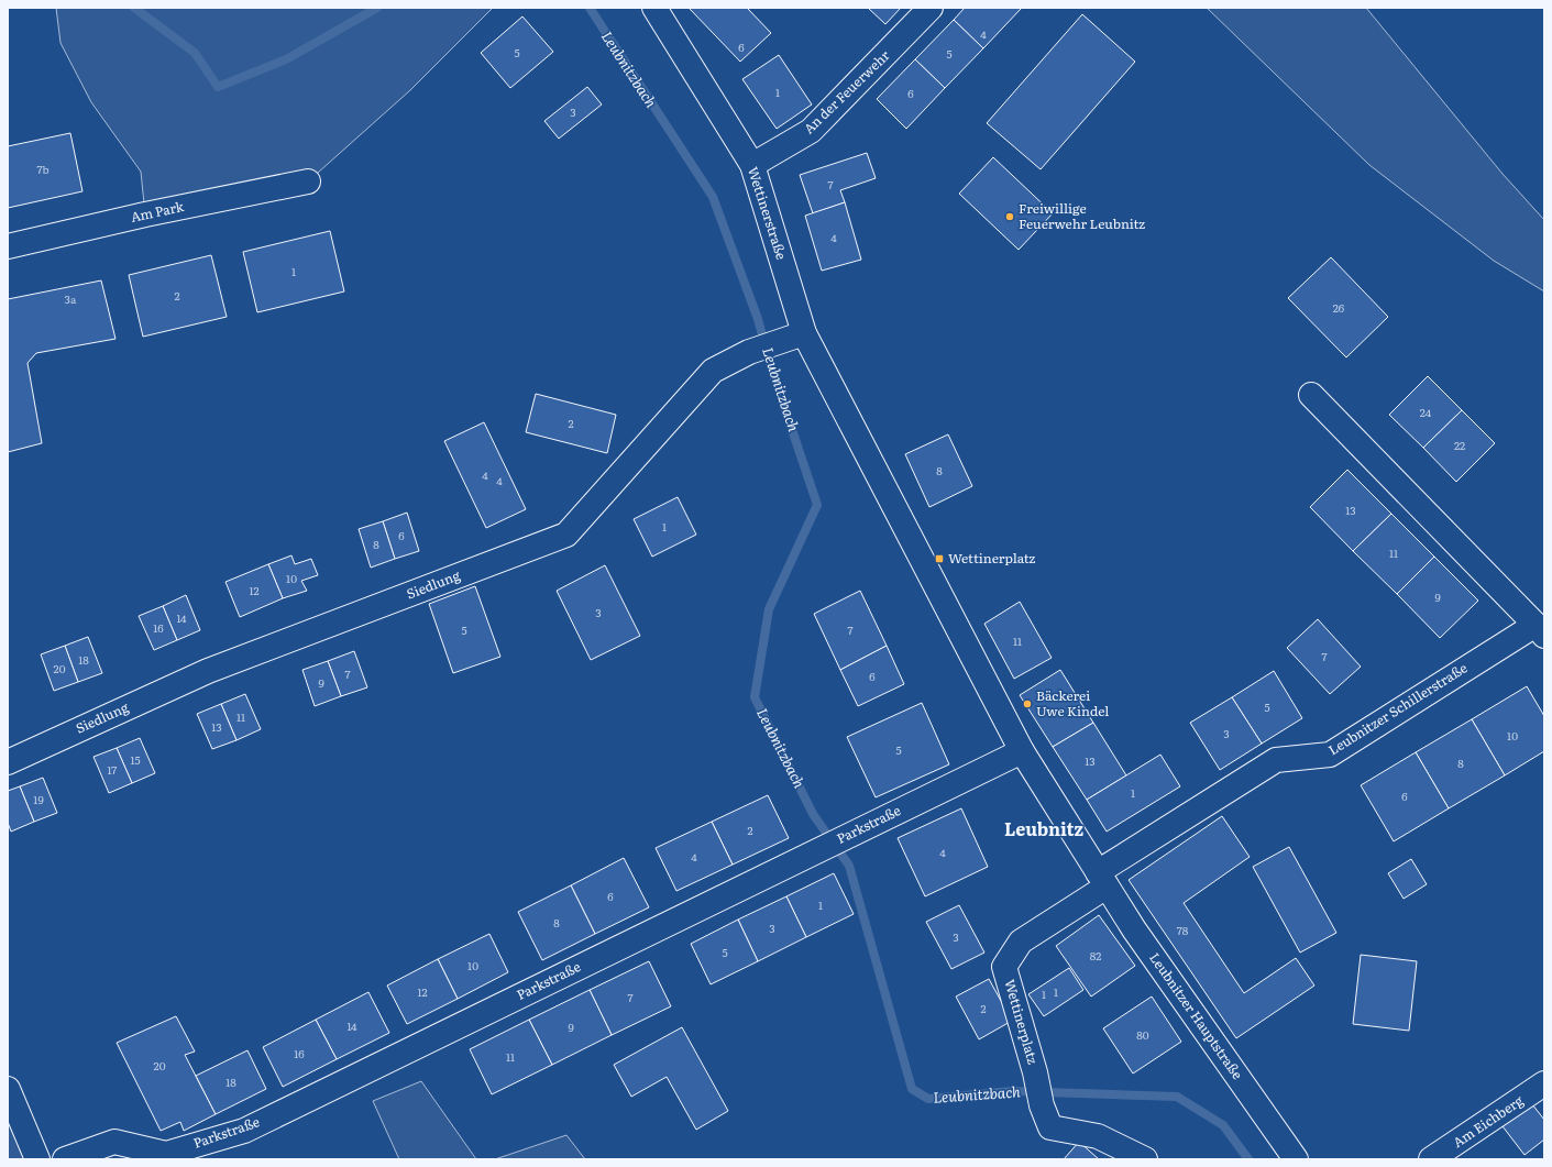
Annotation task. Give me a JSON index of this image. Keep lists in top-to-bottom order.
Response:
{
  "streets": {
    "street": [
      "An der Feuerwehr",
      "Am Park",
      "Wettinerstraße",
      "Siedlung",
      "Leubnitzer Schillerstraße",
      "Parkstraße",
      "Leubnitzer Hauptstraße",
      "Wettinerplatz",
      "Am Eichberg"
    ]
  },
  "crossings": [
    ["An der Feuerwehr", "Wettinerstraße"],
    ["Wettinerstraße", "Siedlung"],
    ["Wettinerstraße", "Parkstraße"],
    ["Leubnitzer Schillerstraße", "Leubnitzer Hauptstraße"],
    ["Leubnitzer Schillerstraße", "Wettinerplatz"],
    ["Leubnitzer Hauptstraße", "Wettinerplatz"]
  ],
  "districts": ["Leubnitz"],
  "water": ["Leubnitzbach"],
  "places": {
    "other": ["Freiwillige Feuerwehr Leubnitz", "Bäckerei Uwe Kindel"],
    "transit": ["Wettinerplatz"]
  },
  "house_numbers": [
    "4",
    "6",
    "5",
    "5",
    "1",
    "6",
    "3",
    "7b",
    "7",
    "4",
    "1",
    "2",
    "3a",
    "26",
    "24",
    "2",
    "22",
    "8",
    "4",
    "4",
    "13",
    "1",
    "6",
    "8",
    "11",
    "10",
    "12",
    "9",
    "3",
    "14",
    "16",
    "5",
    "7",
    "11",
    "7",
    "18",
    "20",
    "7",
    "6",
    "9",
    "5",
    "11",
    "13",
    "3",
    "10",
    "5",
    "15",
    "13",
    "8",
    "17",
    "1",
    "6",
    "19",
    "2",
    "4",
    "4",
    "6",
    "1",
    "8",
    "3",
    "78",
    "3",
    "5",
    "82",
    "10",
    "12",
    "1",
    "1",
    "7",
    "2",
    "14",
    "9",
    "80",
    "16",
    "11",
    "20",
    "18"
  ]
}
